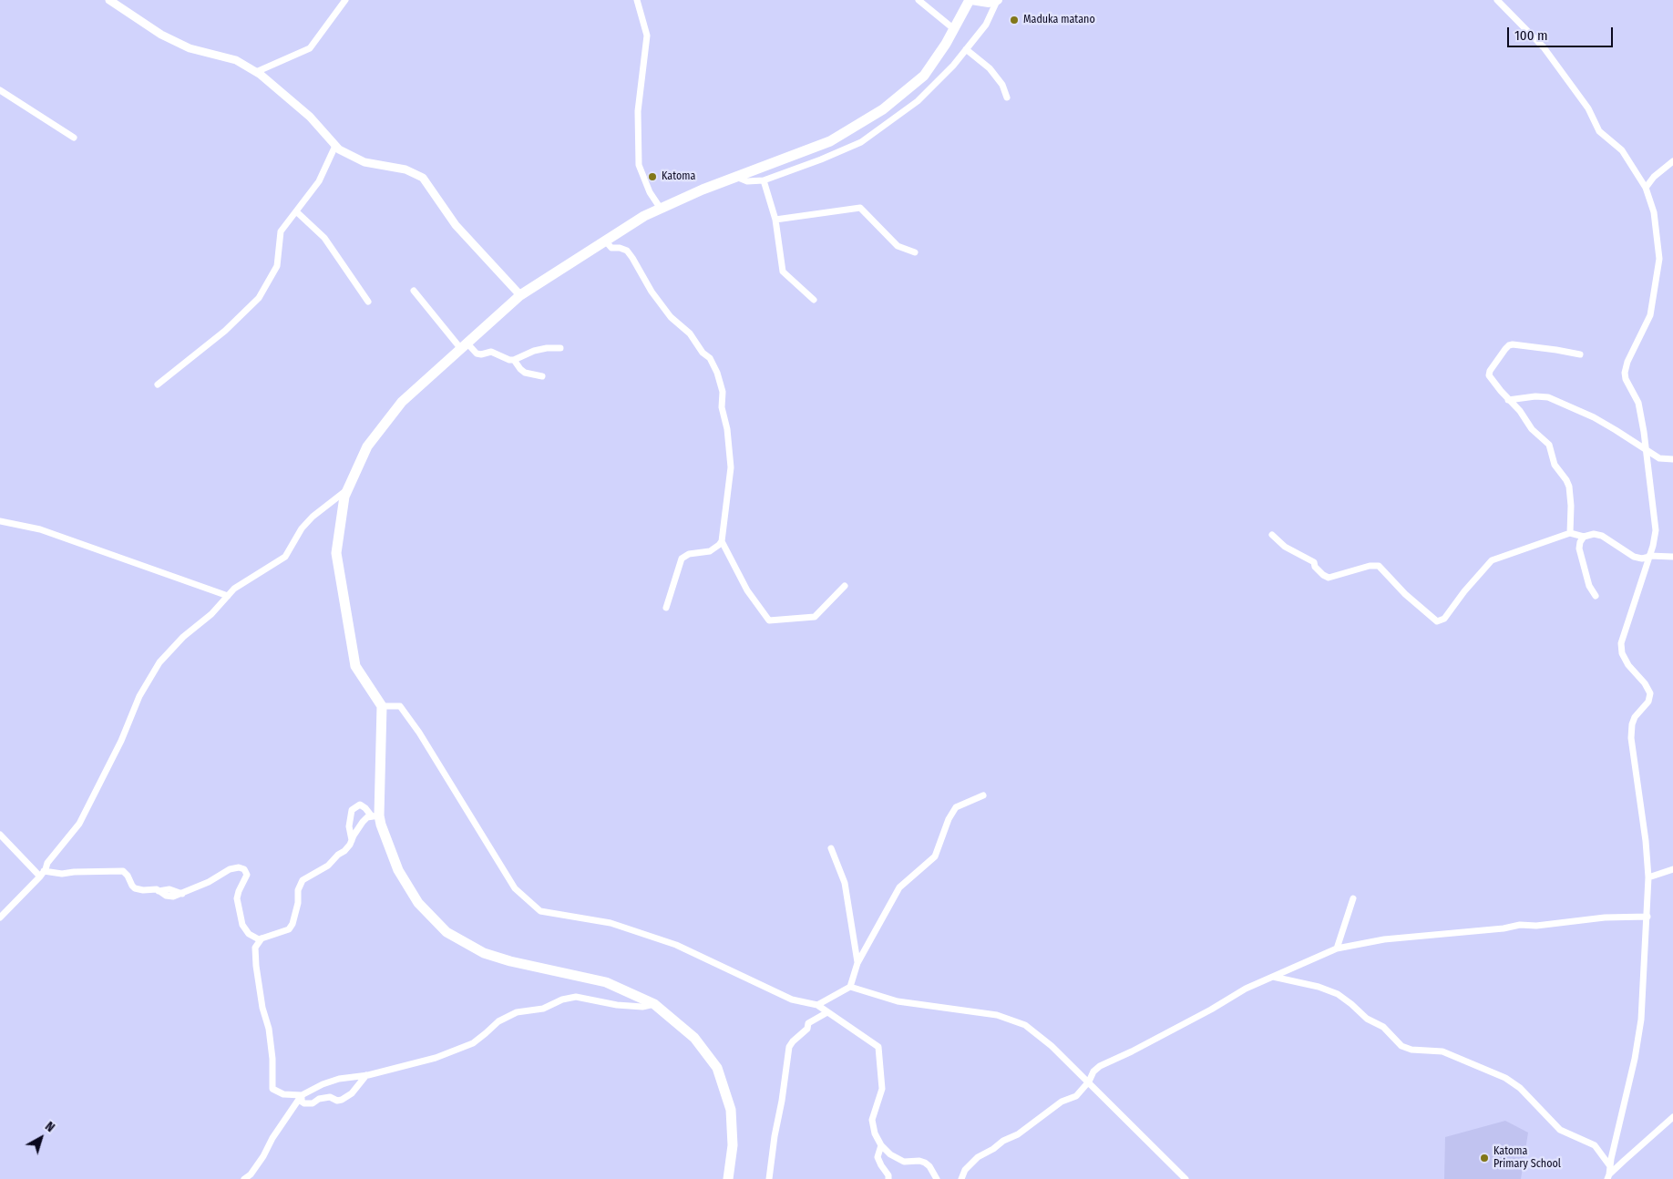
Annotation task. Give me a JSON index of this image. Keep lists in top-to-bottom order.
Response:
{
  "places": ["Maduka matano", "Katoma", "Katoma Primary School"],
  "scale_bar": "100 m",
  "north": "top right"
}
